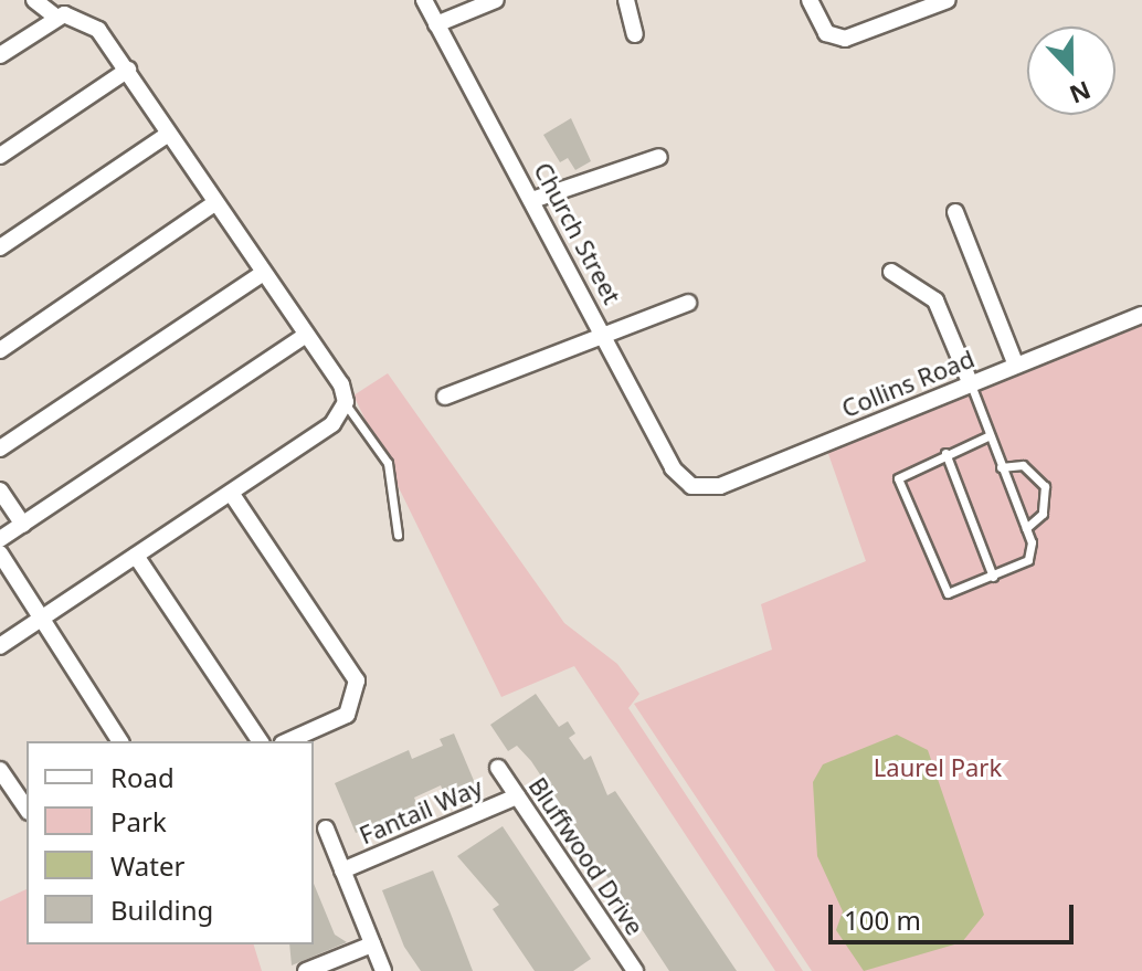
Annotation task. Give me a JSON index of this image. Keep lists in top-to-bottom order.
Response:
{
  "streets": {
    "street": [
      "Church Street",
      "Collins Road",
      "Fantail Way",
      "Bluffwood Drive"
    ]
  },
  "crossings": [
    ["Church Street", "Collins Road"],
    ["Fantail Way", "Bluffwood Drive"]
  ],
  "parks": ["Laurel Park"],
  "legend": [
    "Road",
    "Park",
    "Water",
    "Building"
  ],
  "scale_bar": "100 m",
  "north": "bottom"
}
